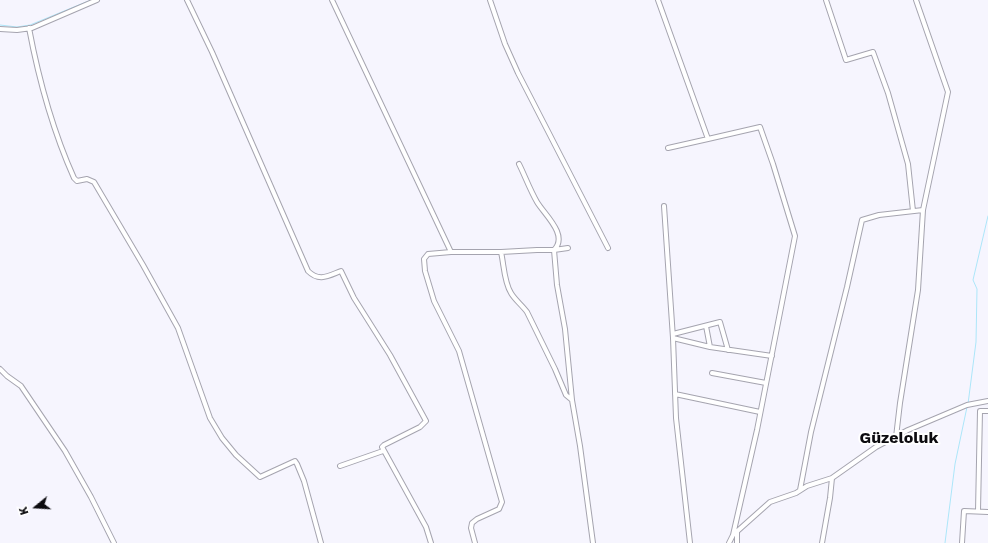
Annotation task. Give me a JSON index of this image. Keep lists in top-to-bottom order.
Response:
{
  "districts": ["Güzeloluk"],
  "north": "left"
}
